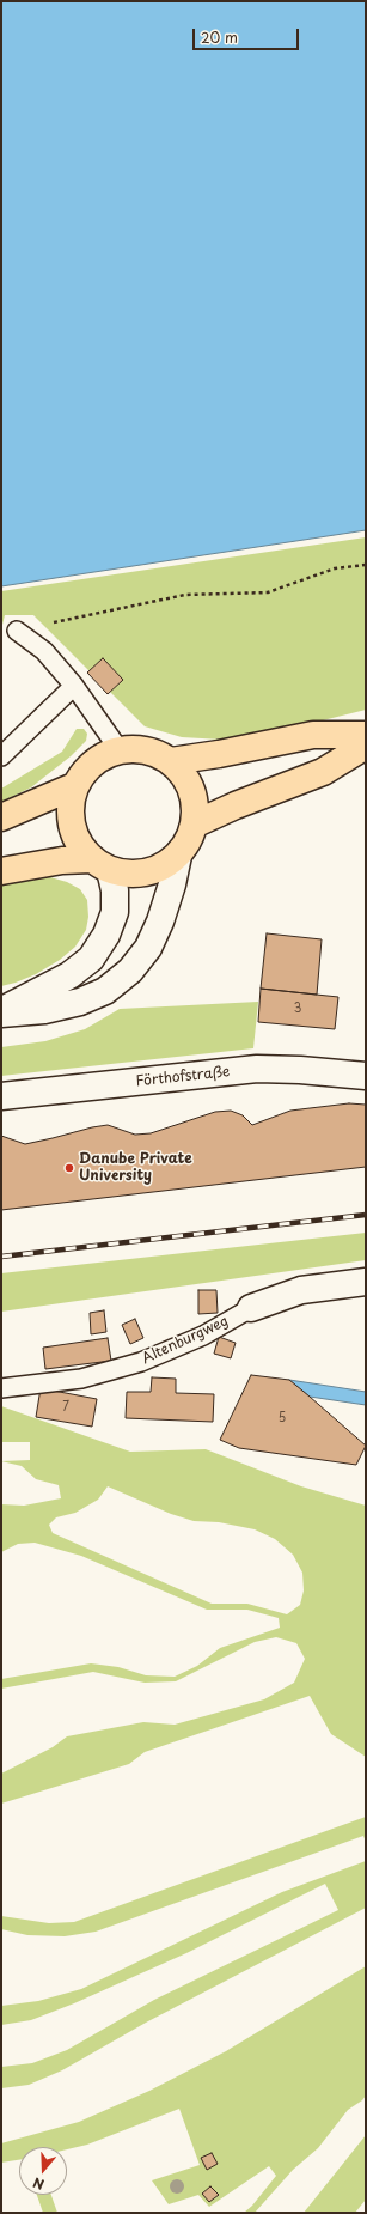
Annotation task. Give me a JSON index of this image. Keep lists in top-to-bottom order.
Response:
{
  "streets": {
    "street": ["Förthofstraße", "Altenburgweg"]
  },
  "places": ["Danube Private University"],
  "house_numbers": ["3", "7", "5"],
  "scale_bar": "20 m",
  "north": "bottom"
}
